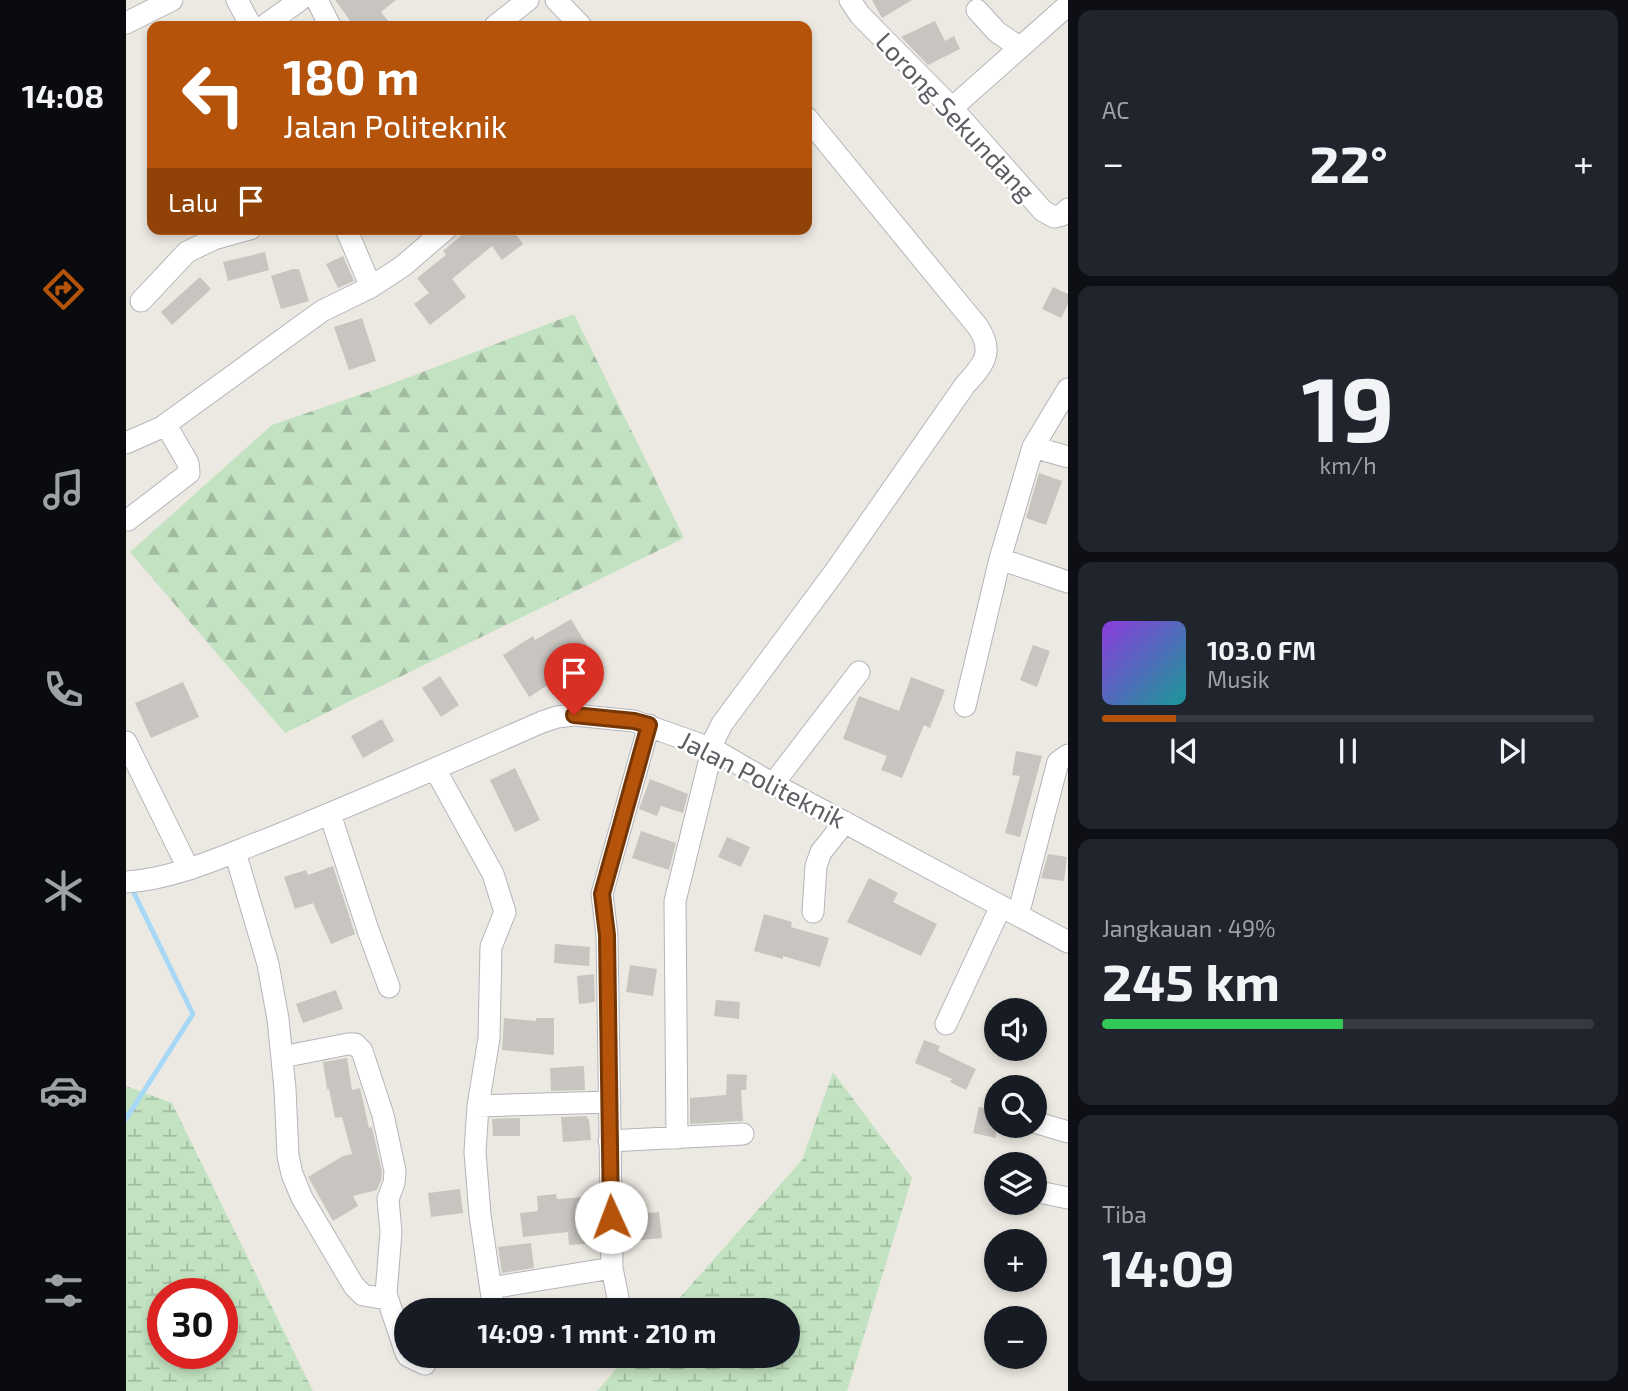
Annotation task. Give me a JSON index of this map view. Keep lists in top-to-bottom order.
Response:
{
  "streets": {
    "street": ["Lorong Sekundang", "Jalan Politeknik"]
  },
  "page": {
    "tabs": "14:08",
    "tile": [
      "AC",
      ["19", "km/h"],
      ["Jangkauan · 49%", "245 km"],
      ["Tiba", "14:09"]
    ],
    "turn": ["180 m", "Jalan Politeknik"],
    "heat": ["−", "22°", "+"],
    "then": "Lalu",
    "song": ["103.0 FM", "Musik"],
    "map_buttons": ["+", "−"],
    "limit": "30",
    "trip": "14:09 · 1 mnt · 210 m"
  }
}
